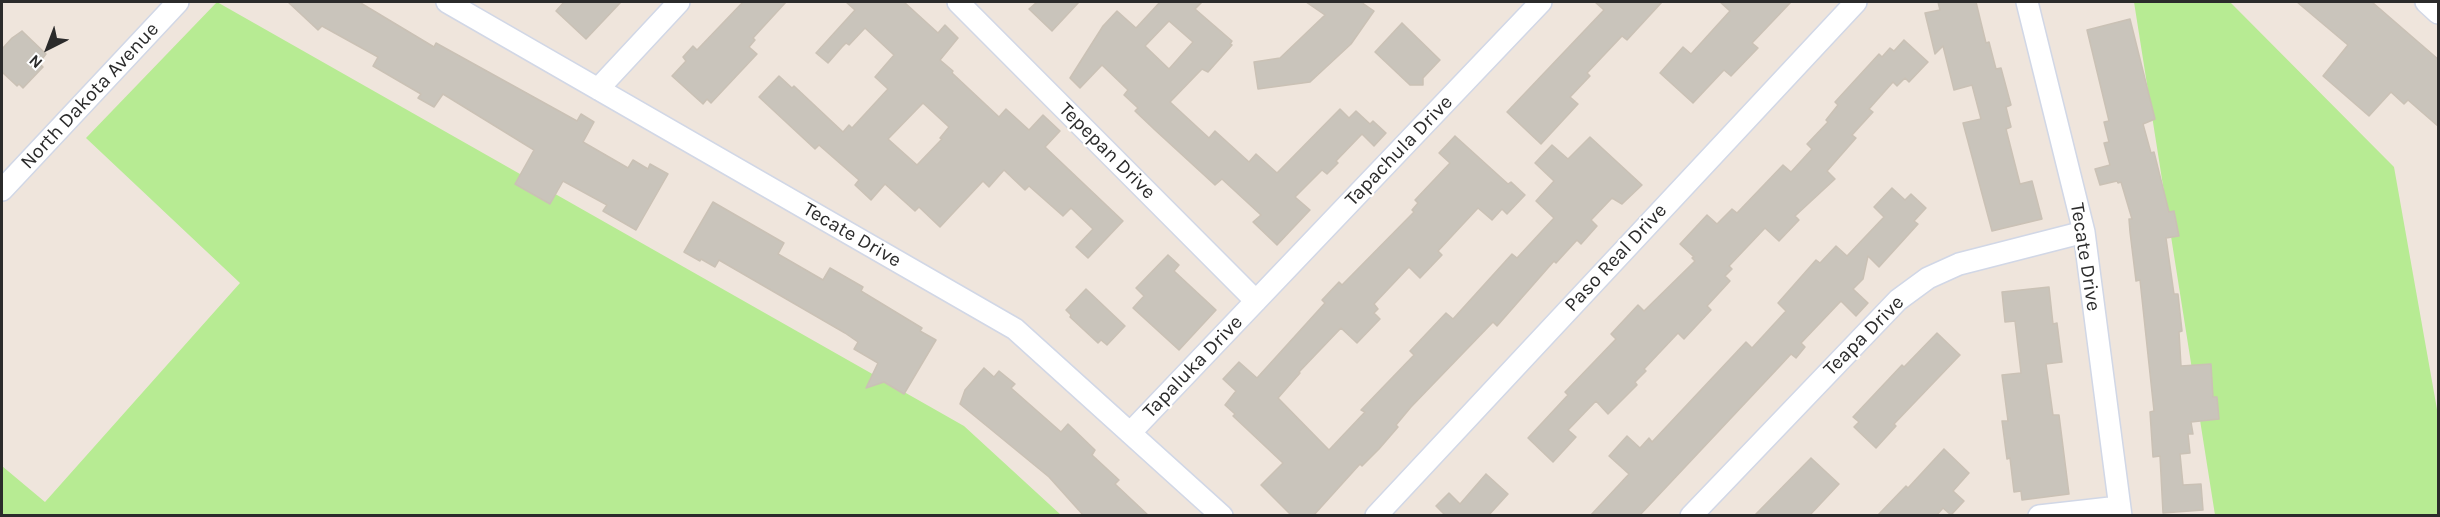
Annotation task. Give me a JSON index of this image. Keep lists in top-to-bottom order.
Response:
{
  "streets": {
    "street": [
      "North Dakota Avenue",
      "Tepepan Drive",
      "Tapachula Drive",
      "Tecate Drive",
      "Paso Real Drive",
      "Teapa Drive",
      "Tapaluka Drive"
    ]
  },
  "crossings": [
    ["Tepepan Drive", "Tapachula Drive"],
    ["Tepepan Drive", "Tapaluka Drive"],
    ["Tapachula Drive", "Tapaluka Drive"],
    ["Tecate Drive", "Teapa Drive"],
    ["Tecate Drive", "Tapaluka Drive"]
  ],
  "north": "bottom left"
}
